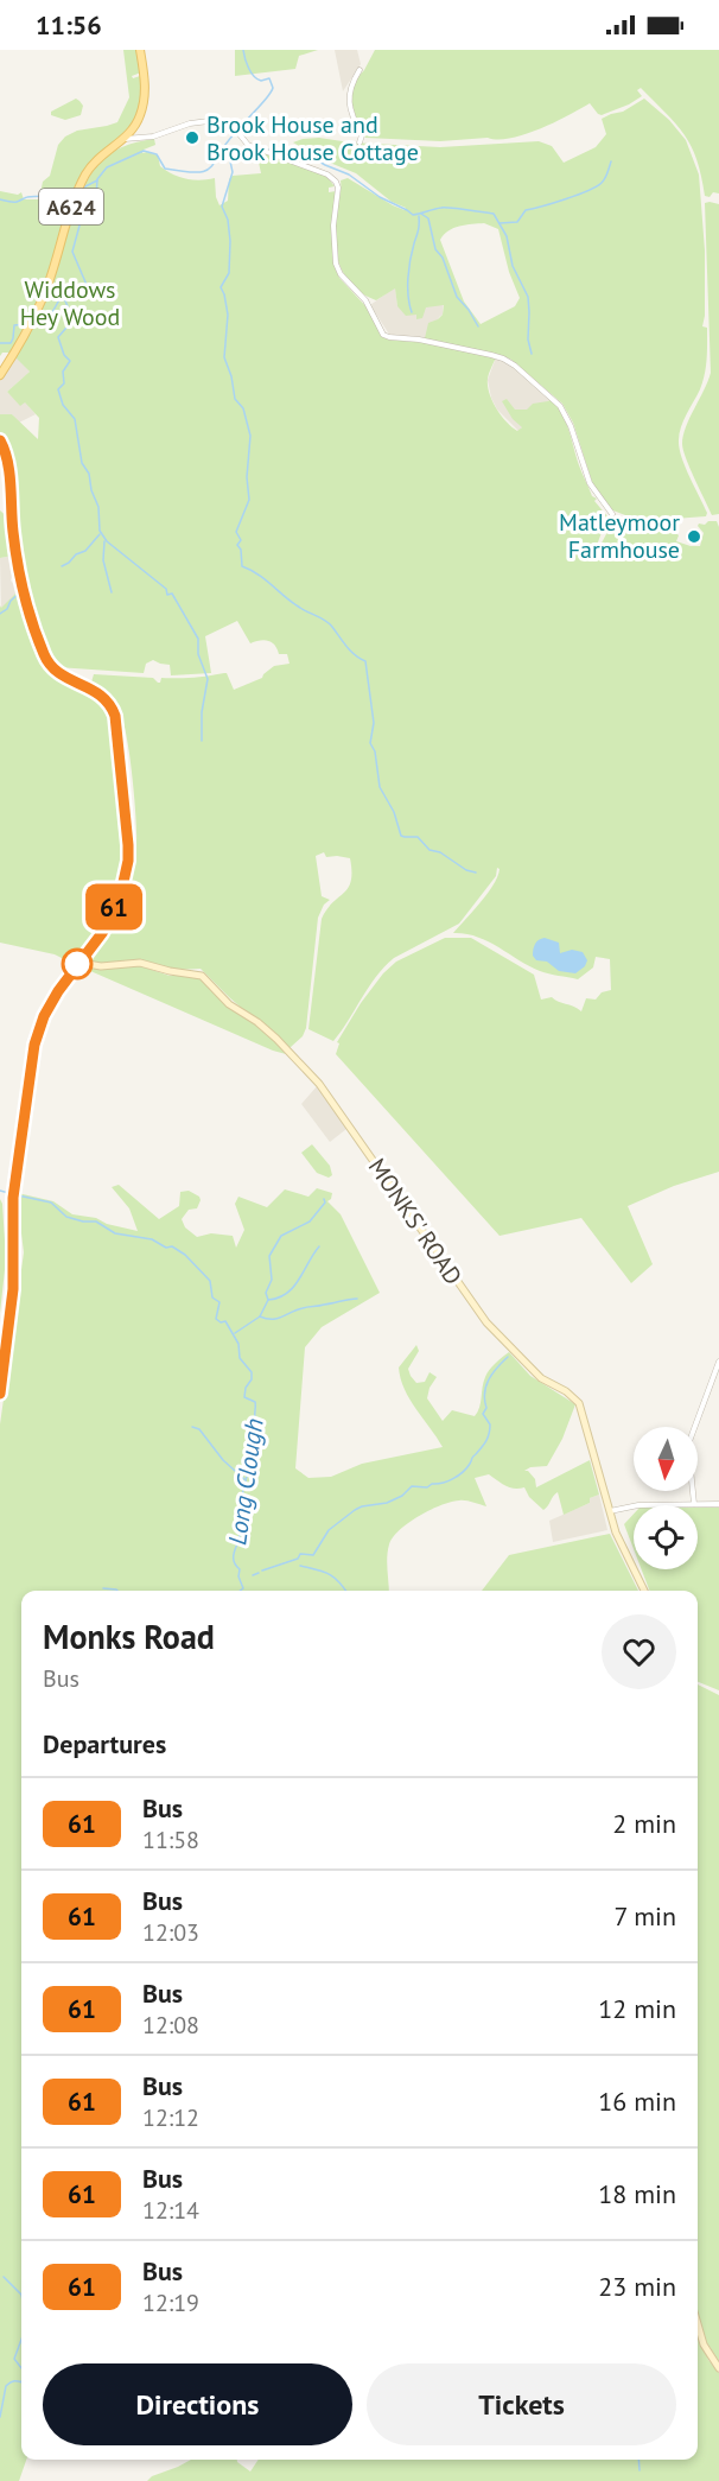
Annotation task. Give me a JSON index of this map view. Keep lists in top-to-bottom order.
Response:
{
  "streets": {
    "main road": ["A624"],
    "street": ["MONKS' ROAD"]
  },
  "water": ["Long Clough"],
  "parks": ["Widdows Hey Wood"],
  "places": ["Brook House and Brook House Cottage", "Matleymoor Farmhouse"],
  "lines": ["bus line 61"],
  "north": "bottom",
  "page": {
    "status": "11:56",
    "on_map": "61",
    "heading": [
      ["Monks Road", "Bus"],
      "Departures"
    ],
    "list": [
      {
        "mark": "61",
        "name": "Bus",
        "note": "11:58",
        "value": "2 min"
      },
      {
        "mark": "61",
        "name": "Bus",
        "note": "12:03",
        "value": "7 min"
      },
      {
        "mark": "61",
        "name": "Bus",
        "note": "12:08",
        "value": "12 min"
      },
      {
        "mark": "61",
        "name": "Bus",
        "note": "12:12",
        "value": "16 min"
      },
      {
        "mark": "61",
        "name": "Bus",
        "note": "12:14",
        "value": "18 min"
      },
      {
        "mark": "61",
        "name": "Bus",
        "note": "12:19",
        "value": "23 min"
      }
    ],
    "buttons": ["Directions", "Tickets"]
  }
}
